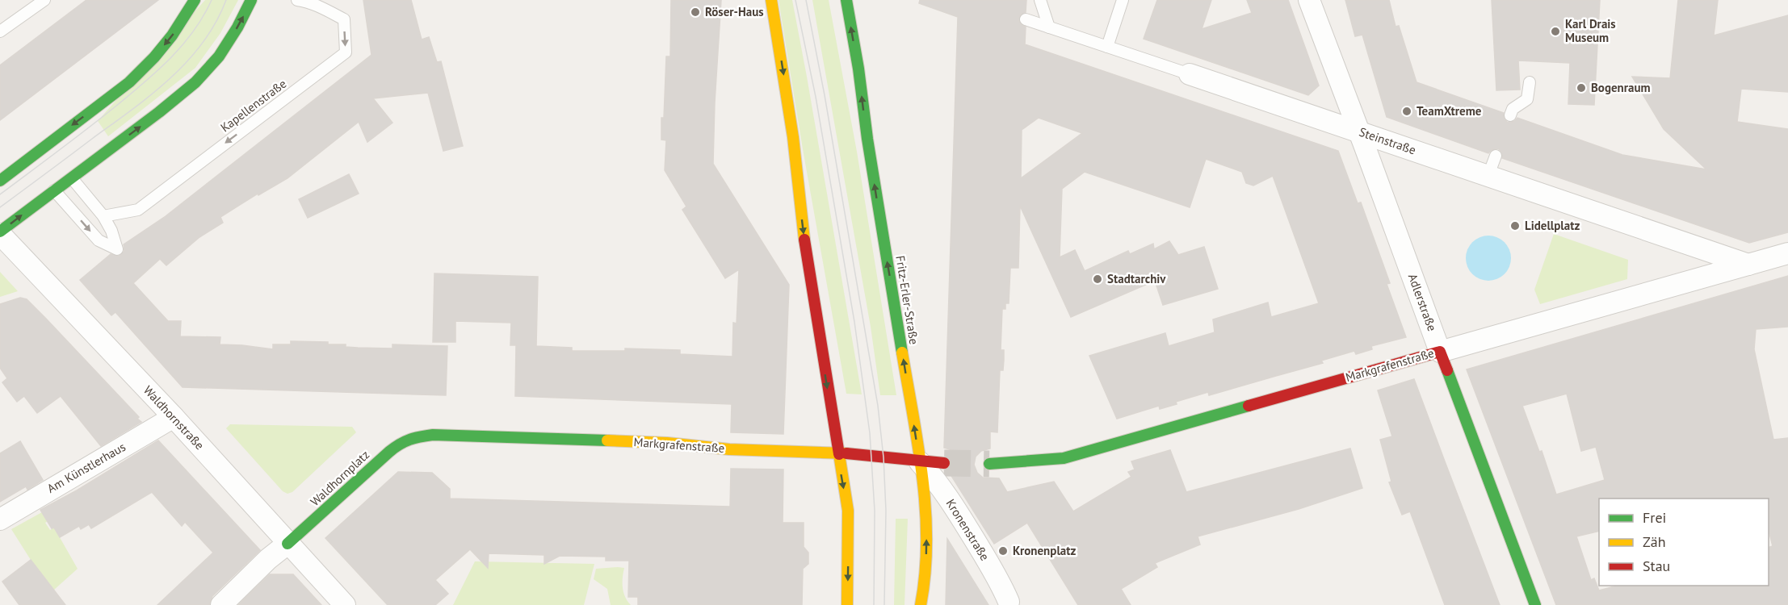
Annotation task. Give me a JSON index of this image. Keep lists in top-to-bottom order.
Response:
{
  "streets": {
    "main road": [
      "Fritz-Erler-Straße",
      "Adlerstraße",
      "Markgrafenstraße",
      "Waldhornplatz"
    ],
    "street": [
      "Steinstraße",
      "Waldhornstraße",
      "Am Künstlerhaus",
      "Kronenstraße"
    ],
    "lane": ["Kapellenstraße"]
  },
  "crossings": [
    ["Steinstraße", "Adlerstraße"],
    ["Steinstraße", "Markgrafenstraße"],
    ["Fritz-Erler-Straße", "Markgrafenstraße"],
    ["Fritz-Erler-Straße", "Kronenstraße"],
    ["Adlerstraße", "Markgrafenstraße"],
    ["Markgrafenstraße", "Waldhornplatz"],
    ["Markgrafenstraße", "Kronenstraße"],
    ["Waldhornstraße", "Am Künstlerhaus"],
    ["Waldhornstraße", "Waldhornplatz"]
  ],
  "places": [
    "Röser-Haus",
    "Karl Drais Museum",
    "Bogenraum",
    "TeamXtreme",
    "Lidellplatz",
    "Stadtarchiv",
    "Kronenplatz"
  ],
  "legend": ["Frei", "Zäh", "Stau"]
}
